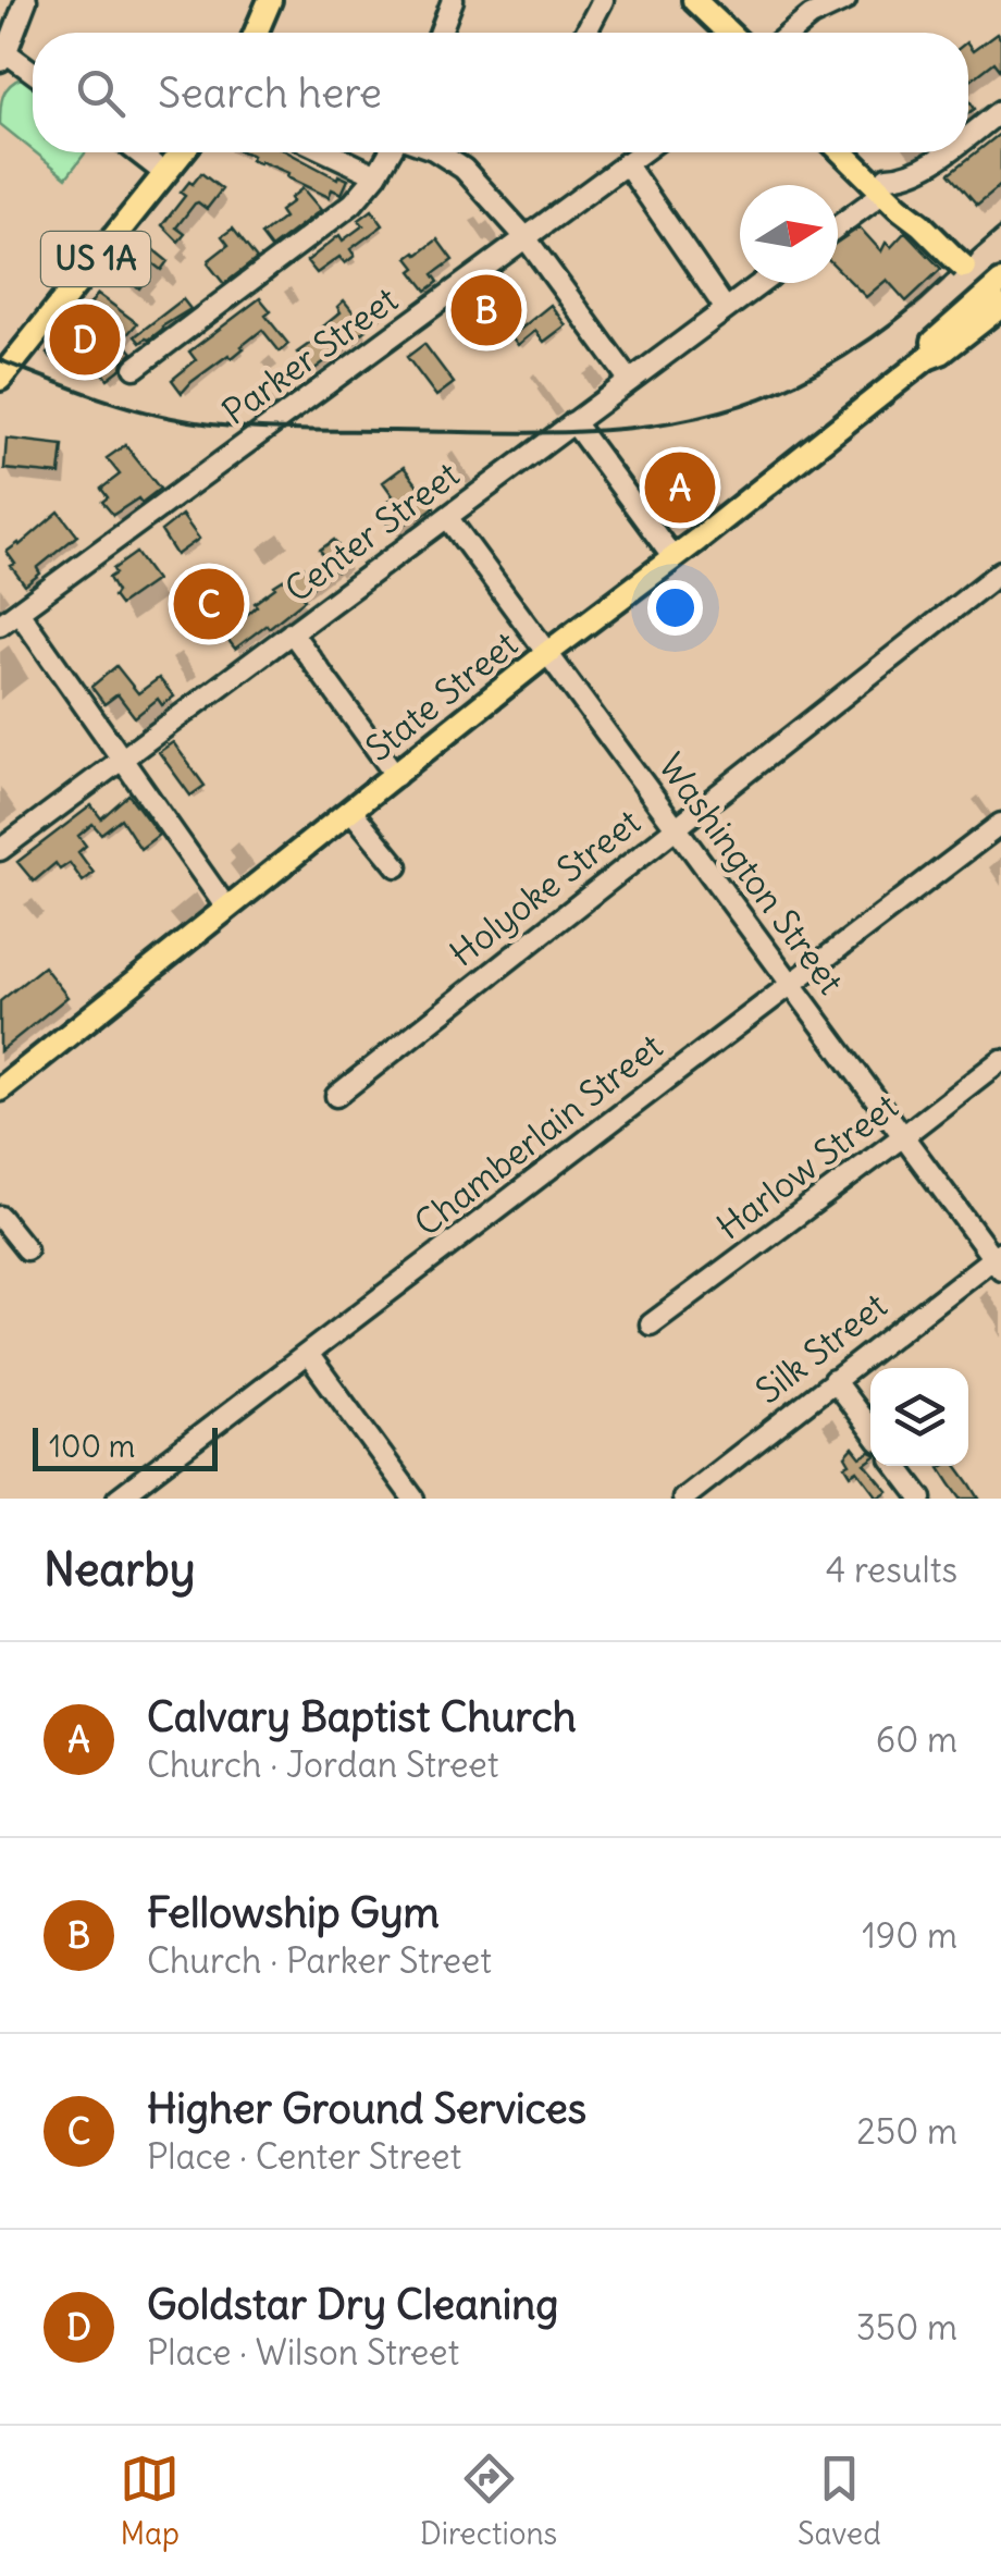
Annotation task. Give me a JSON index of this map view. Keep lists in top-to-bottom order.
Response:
{
  "streets": {
    "main road": ["US 1A", "State Street"],
    "street": [
      "Parker Street",
      "Center Street",
      "Washington Street",
      "Holyoke Street",
      "Chamberlain Street",
      "Harlow Street",
      "Silk Street"
    ]
  },
  "crossings": [
    ["Center Street", "Washington Street"],
    ["State Street", "Washington Street"],
    ["Washington Street", "Holyoke Street"],
    ["Washington Street", "Chamberlain Street"],
    ["Washington Street", "Harlow Street"],
    ["Washington Street", "Silk Street"]
  ],
  "scale_bar": "100 m",
  "north": "right",
  "page": {
    "search": "Search here",
    "pins": [
      "B",
      "D",
      "A",
      "C"
    ],
    "scale": "100 m",
    "heading": ["Nearby", "4 results"],
    "list": [
      {
        "mark": "A",
        "name": "Calvary Baptist Church",
        "note": "Church · Jordan Street",
        "value": "60 m"
      },
      {
        "mark": "B",
        "name": "Fellowship Gym",
        "note": "Church · Parker Street",
        "value": "190 m"
      },
      {
        "mark": "C",
        "name": "Higher Ground Services",
        "note": "Place · Center Street",
        "value": "250 m"
      },
      {
        "mark": "D",
        "name": "Goldstar Dry Cleaning",
        "note": "Place · Wilson Street",
        "value": "350 m"
      }
    ],
    "nav": ["Map", "Directions", "Saved"]
  }
}
